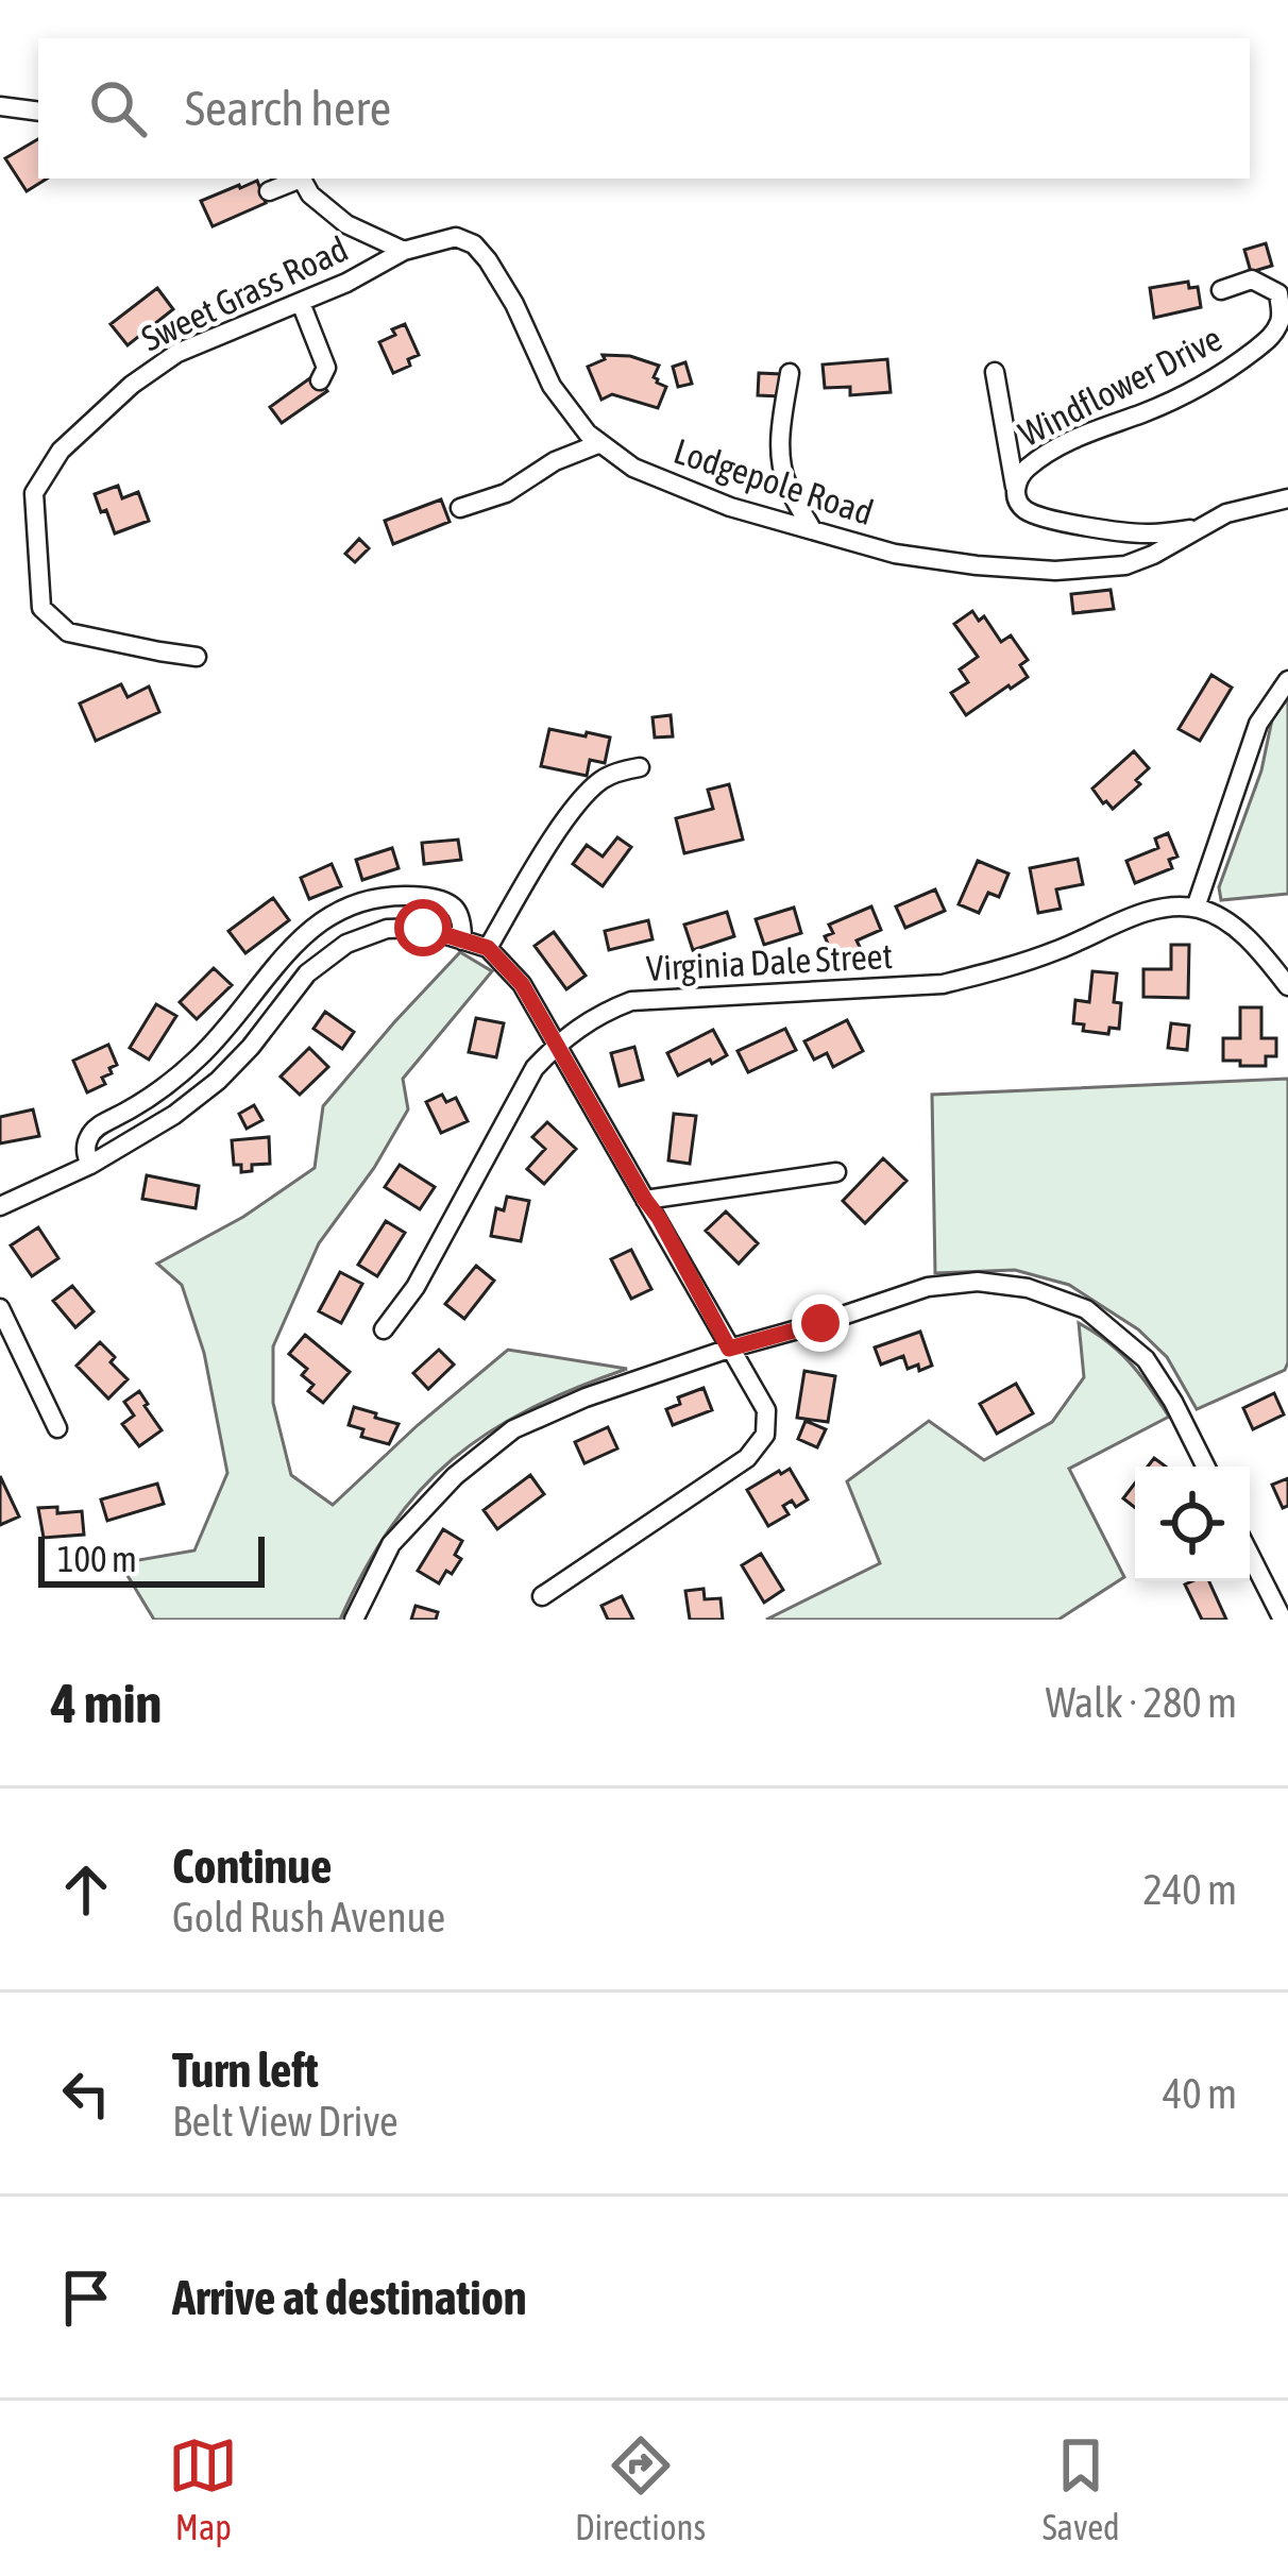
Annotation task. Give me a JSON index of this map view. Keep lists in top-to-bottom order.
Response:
{
  "streets": {
    "street": [
      "Sweet Grass Road",
      "Windflower Drive",
      "Lodgepole Road",
      "Virginia Dale Street"
    ]
  },
  "crossings": [
    ["Sweet Grass Road", "Lodgepole Road"],
    ["Windflower Drive", "Lodgepole Road"]
  ],
  "scale_bar": "100 m",
  "page": {
    "search": "Search here",
    "scale": "100 m",
    "heading": ["4 min", "Walk · 280 m"],
    "list": [
      ["Continue", "Gold Rush Avenue", "240 m"],
      ["Turn left", "Belt View Drive", "40 m"],
      "Arrive at destination"
    ],
    "nav": ["Map", "Directions", "Saved"]
  }
}
